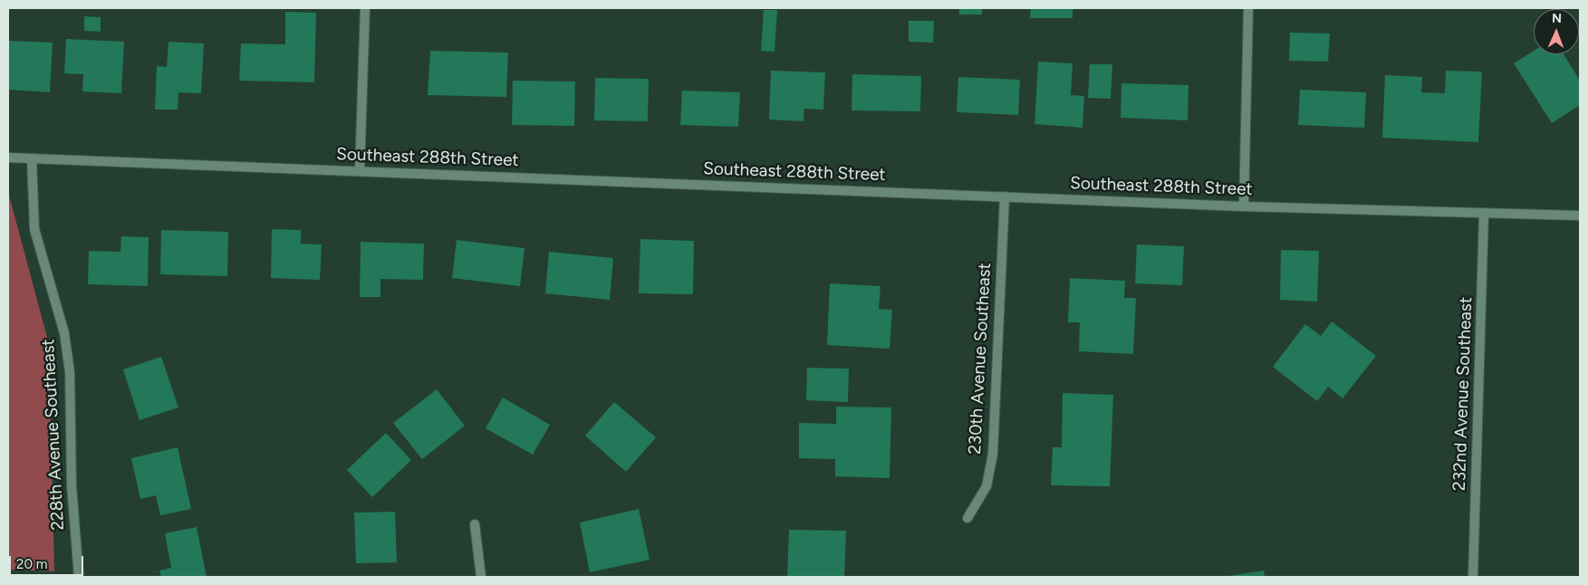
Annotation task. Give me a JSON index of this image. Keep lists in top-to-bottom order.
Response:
{
  "streets": {
    "street": [
      "Southeast 288th Street",
      "230th Avenue Southeast",
      "232nd Avenue Southeast",
      "228th Avenue Southeast"
    ]
  },
  "crossings": [
    ["Southeast 288th Street", "230th Avenue Southeast"],
    ["Southeast 288th Street", "232nd Avenue Southeast"],
    ["Southeast 288th Street", "228th Avenue Southeast"]
  ],
  "scale_bar": "20 m",
  "north": "top"
}
